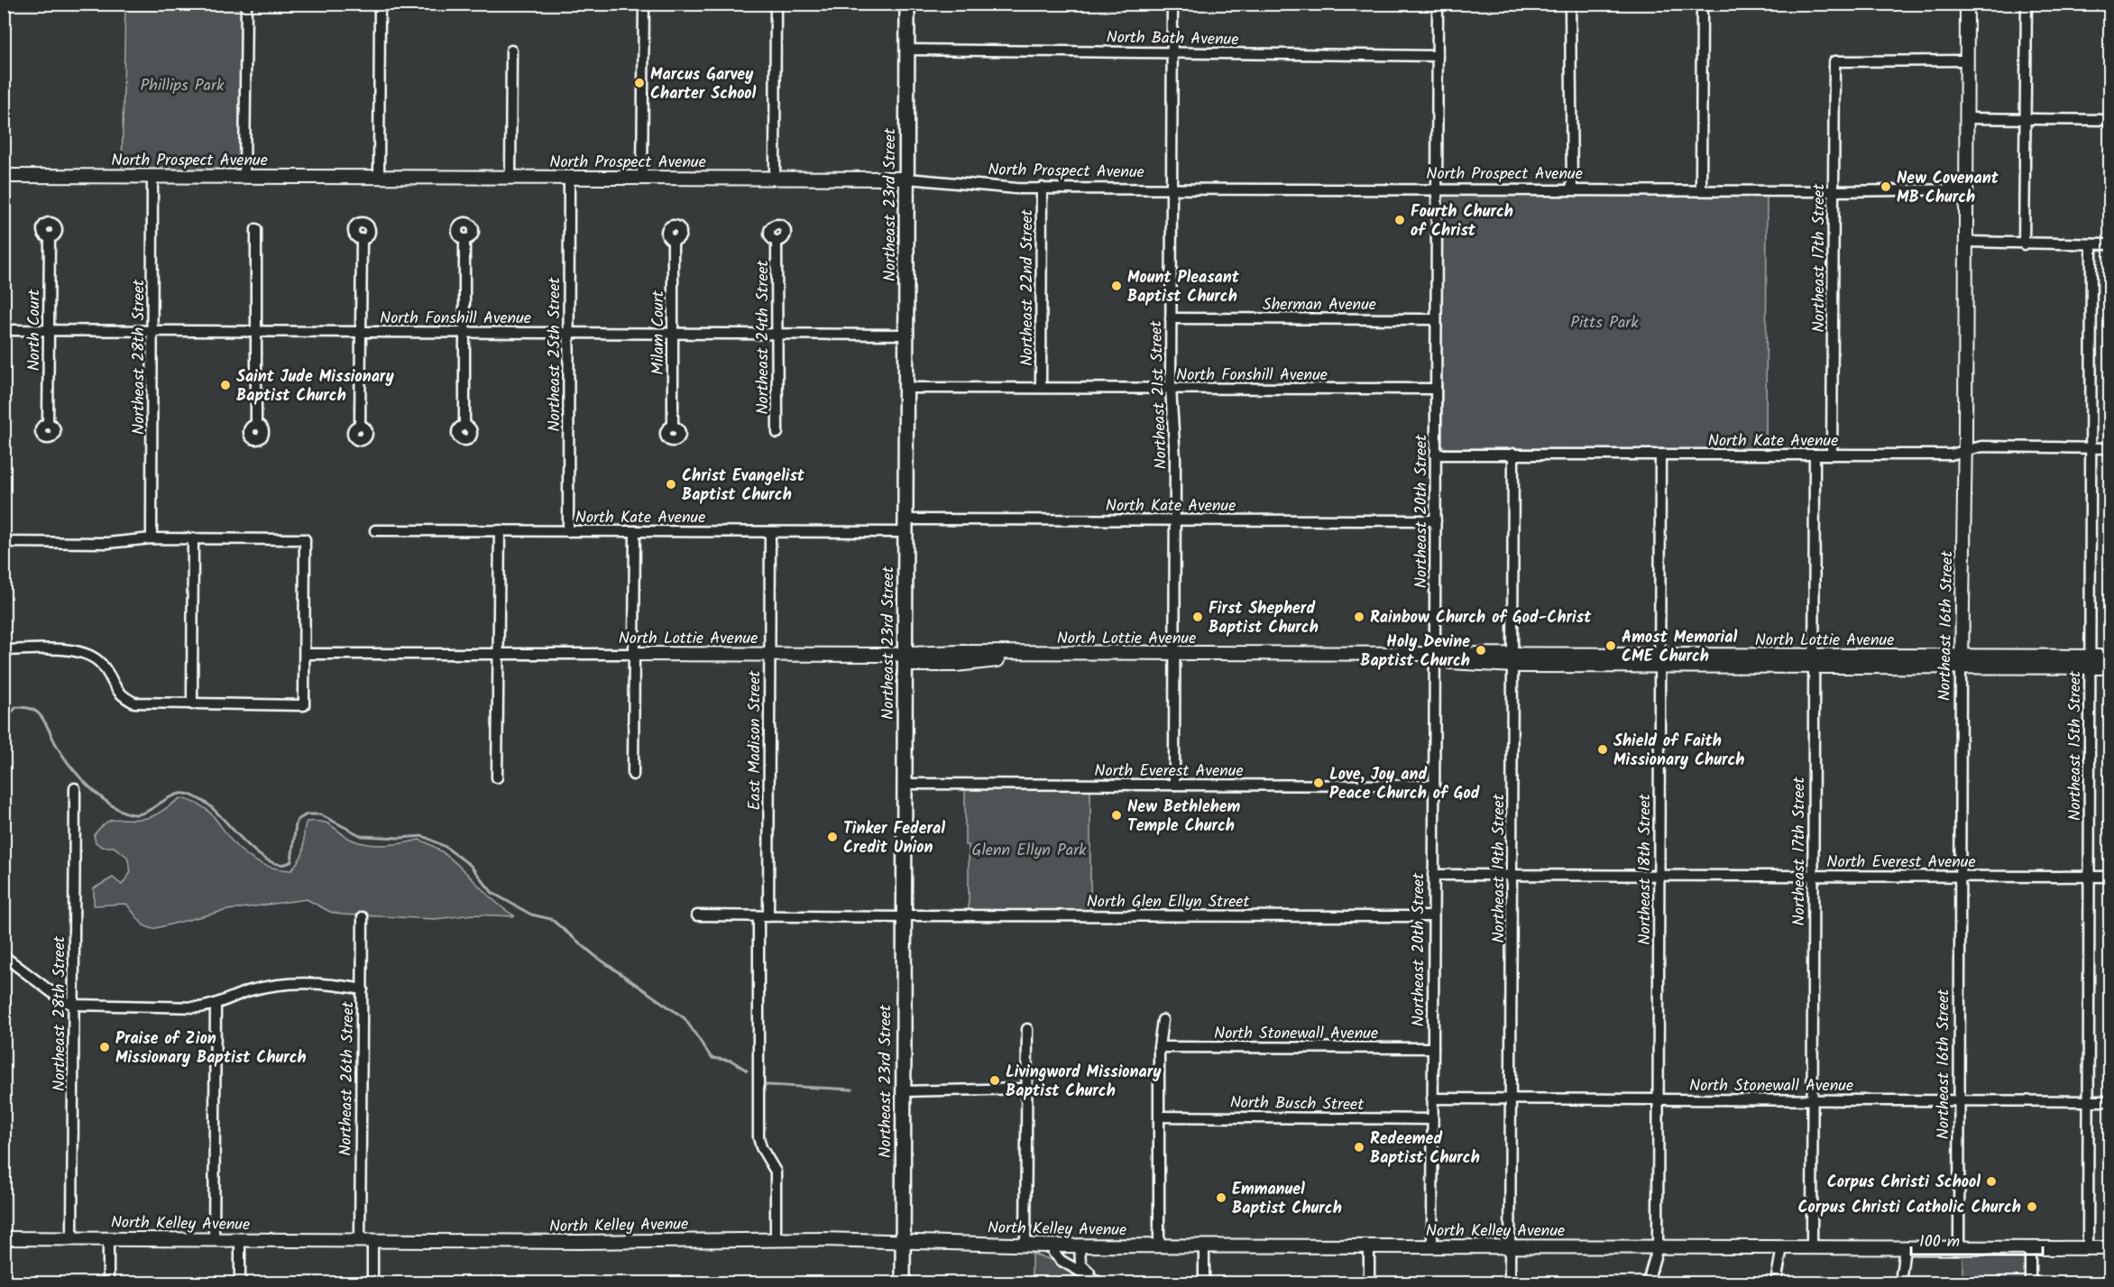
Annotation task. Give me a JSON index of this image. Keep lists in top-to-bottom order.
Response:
{
  "streets": {
    "main road": ["Northeast 23rd Street"],
    "street": [
      "North Bath Avenue",
      "North Prospect Avenue",
      "Northeast 17th Street",
      "Northeast 22nd Street",
      "Sherman Avenue",
      "North Fonshill Avenue",
      "North Court",
      "Milam Court",
      "Northeast 24th Street",
      "Northeast 25th Street",
      "Northeast 28th Street",
      "Northeast 21st Street",
      "North Kate Avenue",
      "Northeast 20th Street",
      "Northeast 16th Street",
      "North Lottie Avenue",
      "East Madison Street",
      "Northeast 15th Street",
      "North Everest Avenue",
      "Northeast 19th Street",
      "Northeast 18th Street",
      "North Glen Ellyn Street",
      "North Stonewall Avenue",
      "Northeast 26th Street",
      "North Busch Street",
      "North Kelley Avenue"
    ]
  },
  "crossings": [
    ["North Bath Avenue", "Northeast 23rd Street"],
    ["North Bath Avenue", "Northeast 21st Street"],
    ["North Bath Avenue", "Northeast 20th Street"],
    ["North Prospect Avenue", "Northeast 23rd Street"],
    ["North Prospect Avenue", "Northeast 17th Street"],
    ["North Prospect Avenue", "Northeast 22nd Street"],
    ["North Prospect Avenue", "Northeast 25th Street"],
    ["North Prospect Avenue", "Northeast 28th Street"],
    ["North Prospect Avenue", "Northeast 21st Street"],
    ["North Prospect Avenue", "Northeast 20th Street"],
    ["North Prospect Avenue", "Northeast 16th Street"],
    ["Northeast 23rd Street", "North Fonshill Avenue"],
    ["Northeast 23rd Street", "North Kate Avenue"],
    ["Northeast 23rd Street", "North Lottie Avenue"],
    ["Northeast 23rd Street", "North Everest Avenue"],
    ["Northeast 23rd Street", "North Glen Ellyn Street"],
    ["Northeast 23rd Street", "North Kelley Avenue"],
    ["Northeast 17th Street", "North Kate Avenue"],
    ["Northeast 17th Street", "Northeast 16th Street"],
    ["Northeast 17th Street", "North Lottie Avenue"],
    ["Northeast 17th Street", "North Everest Avenue"],
    ["Northeast 17th Street", "North Stonewall Avenue"],
    ["Northeast 17th Street", "North Kelley Avenue"],
    ["Northeast 22nd Street", "North Fonshill Avenue"],
    ["Sherman Avenue", "Northeast 21st Street"],
    ["Sherman Avenue", "Northeast 20th Street"],
    ["North Fonshill Avenue", "North Court"],
    ["North Fonshill Avenue", "Milam Court"],
    ["North Fonshill Avenue", "Northeast 24th Street"],
    ["North Fonshill Avenue", "Northeast 25th Street"],
    ["North Fonshill Avenue", "Northeast 28th Street"],
    ["North Fonshill Avenue", "Northeast 21st Street"],
    ["North Fonshill Avenue", "Northeast 20th Street"],
    ["Northeast 25th Street", "North Kate Avenue"],
    ["Northeast 28th Street", "North Kelley Avenue"],
    ["Northeast 21st Street", "North Kate Avenue"],
    ["Northeast 21st Street", "North Lottie Avenue"],
    ["Northeast 21st Street", "North Everest Avenue"],
    ["North Kate Avenue", "Northeast 20th Street"],
    ["North Kate Avenue", "Northeast 16th Street"],
    ["North Kate Avenue", "East Madison Street"],
    ["North Kate Avenue", "Northeast 15th Street"],
    ["North Kate Avenue", "Northeast 19th Street"],
    ["North Kate Avenue", "Northeast 18th Street"],
    ["Northeast 20th Street", "North Lottie Avenue"],
    ["Northeast 20th Street", "North Everest Avenue"],
    ["Northeast 20th Street", "North Glen Ellyn Street"],
    ["Northeast 20th Street", "North Stonewall Avenue"],
    ["Northeast 20th Street", "North Busch Street"],
    ["Northeast 20th Street", "North Kelley Avenue"],
    ["Northeast 16th Street", "North Lottie Avenue"],
    ["Northeast 16th Street", "North Everest Avenue"],
    ["Northeast 16th Street", "North Stonewall Avenue"],
    ["Northeast 16th Street", "North Kelley Avenue"],
    ["North Lottie Avenue", "East Madison Street"],
    ["North Lottie Avenue", "Northeast 15th Street"],
    ["North Lottie Avenue", "Northeast 19th Street"],
    ["North Lottie Avenue", "Northeast 18th Street"],
    ["East Madison Street", "North Glen Ellyn Street"],
    ["East Madison Street", "North Kelley Avenue"],
    ["Northeast 15th Street", "North Everest Avenue"],
    ["Northeast 15th Street", "North Stonewall Avenue"],
    ["Northeast 15th Street", "North Kelley Avenue"],
    ["North Everest Avenue", "Northeast 19th Street"],
    ["North Everest Avenue", "Northeast 18th Street"],
    ["Northeast 19th Street", "North Stonewall Avenue"],
    ["Northeast 19th Street", "North Kelley Avenue"],
    ["Northeast 18th Street", "North Stonewall Avenue"],
    ["Northeast 18th Street", "North Kelley Avenue"],
    ["Northeast 26th Street", "North Kelley Avenue"]
  ],
  "parks": ["Phillips Park", "Pitts Park", "Glenn Ellyn Park"],
  "places": [
    "Marcus Garvey Charter School",
    "New Covenant MB Church",
    "Fourth Church of Christ",
    "Mount Pleasant Baptist Church",
    "Saint Jude Missionary Baptist Church",
    "Christ Evangelist Baptist Church",
    "First Shepherd Baptist Church",
    "Rainbow Church of God-Christ",
    "Amost Memorial CME Church",
    "Holy Devine Baptist Church",
    "Shield of Faith Missionary Church",
    "Love, Joy and Peace Church of God",
    "New Bethlehem Temple Church",
    "Tinker Federal Credit Union",
    "Praise of Zion Missionary Baptist Church",
    "Livingword Missionary Baptist Church",
    "Redeemed Baptist Church",
    "Corpus Christi School",
    "Emmanuel Baptist Church",
    "Corpus Christi Catholic Church"
  ],
  "scale_bar": "100 m"
}
